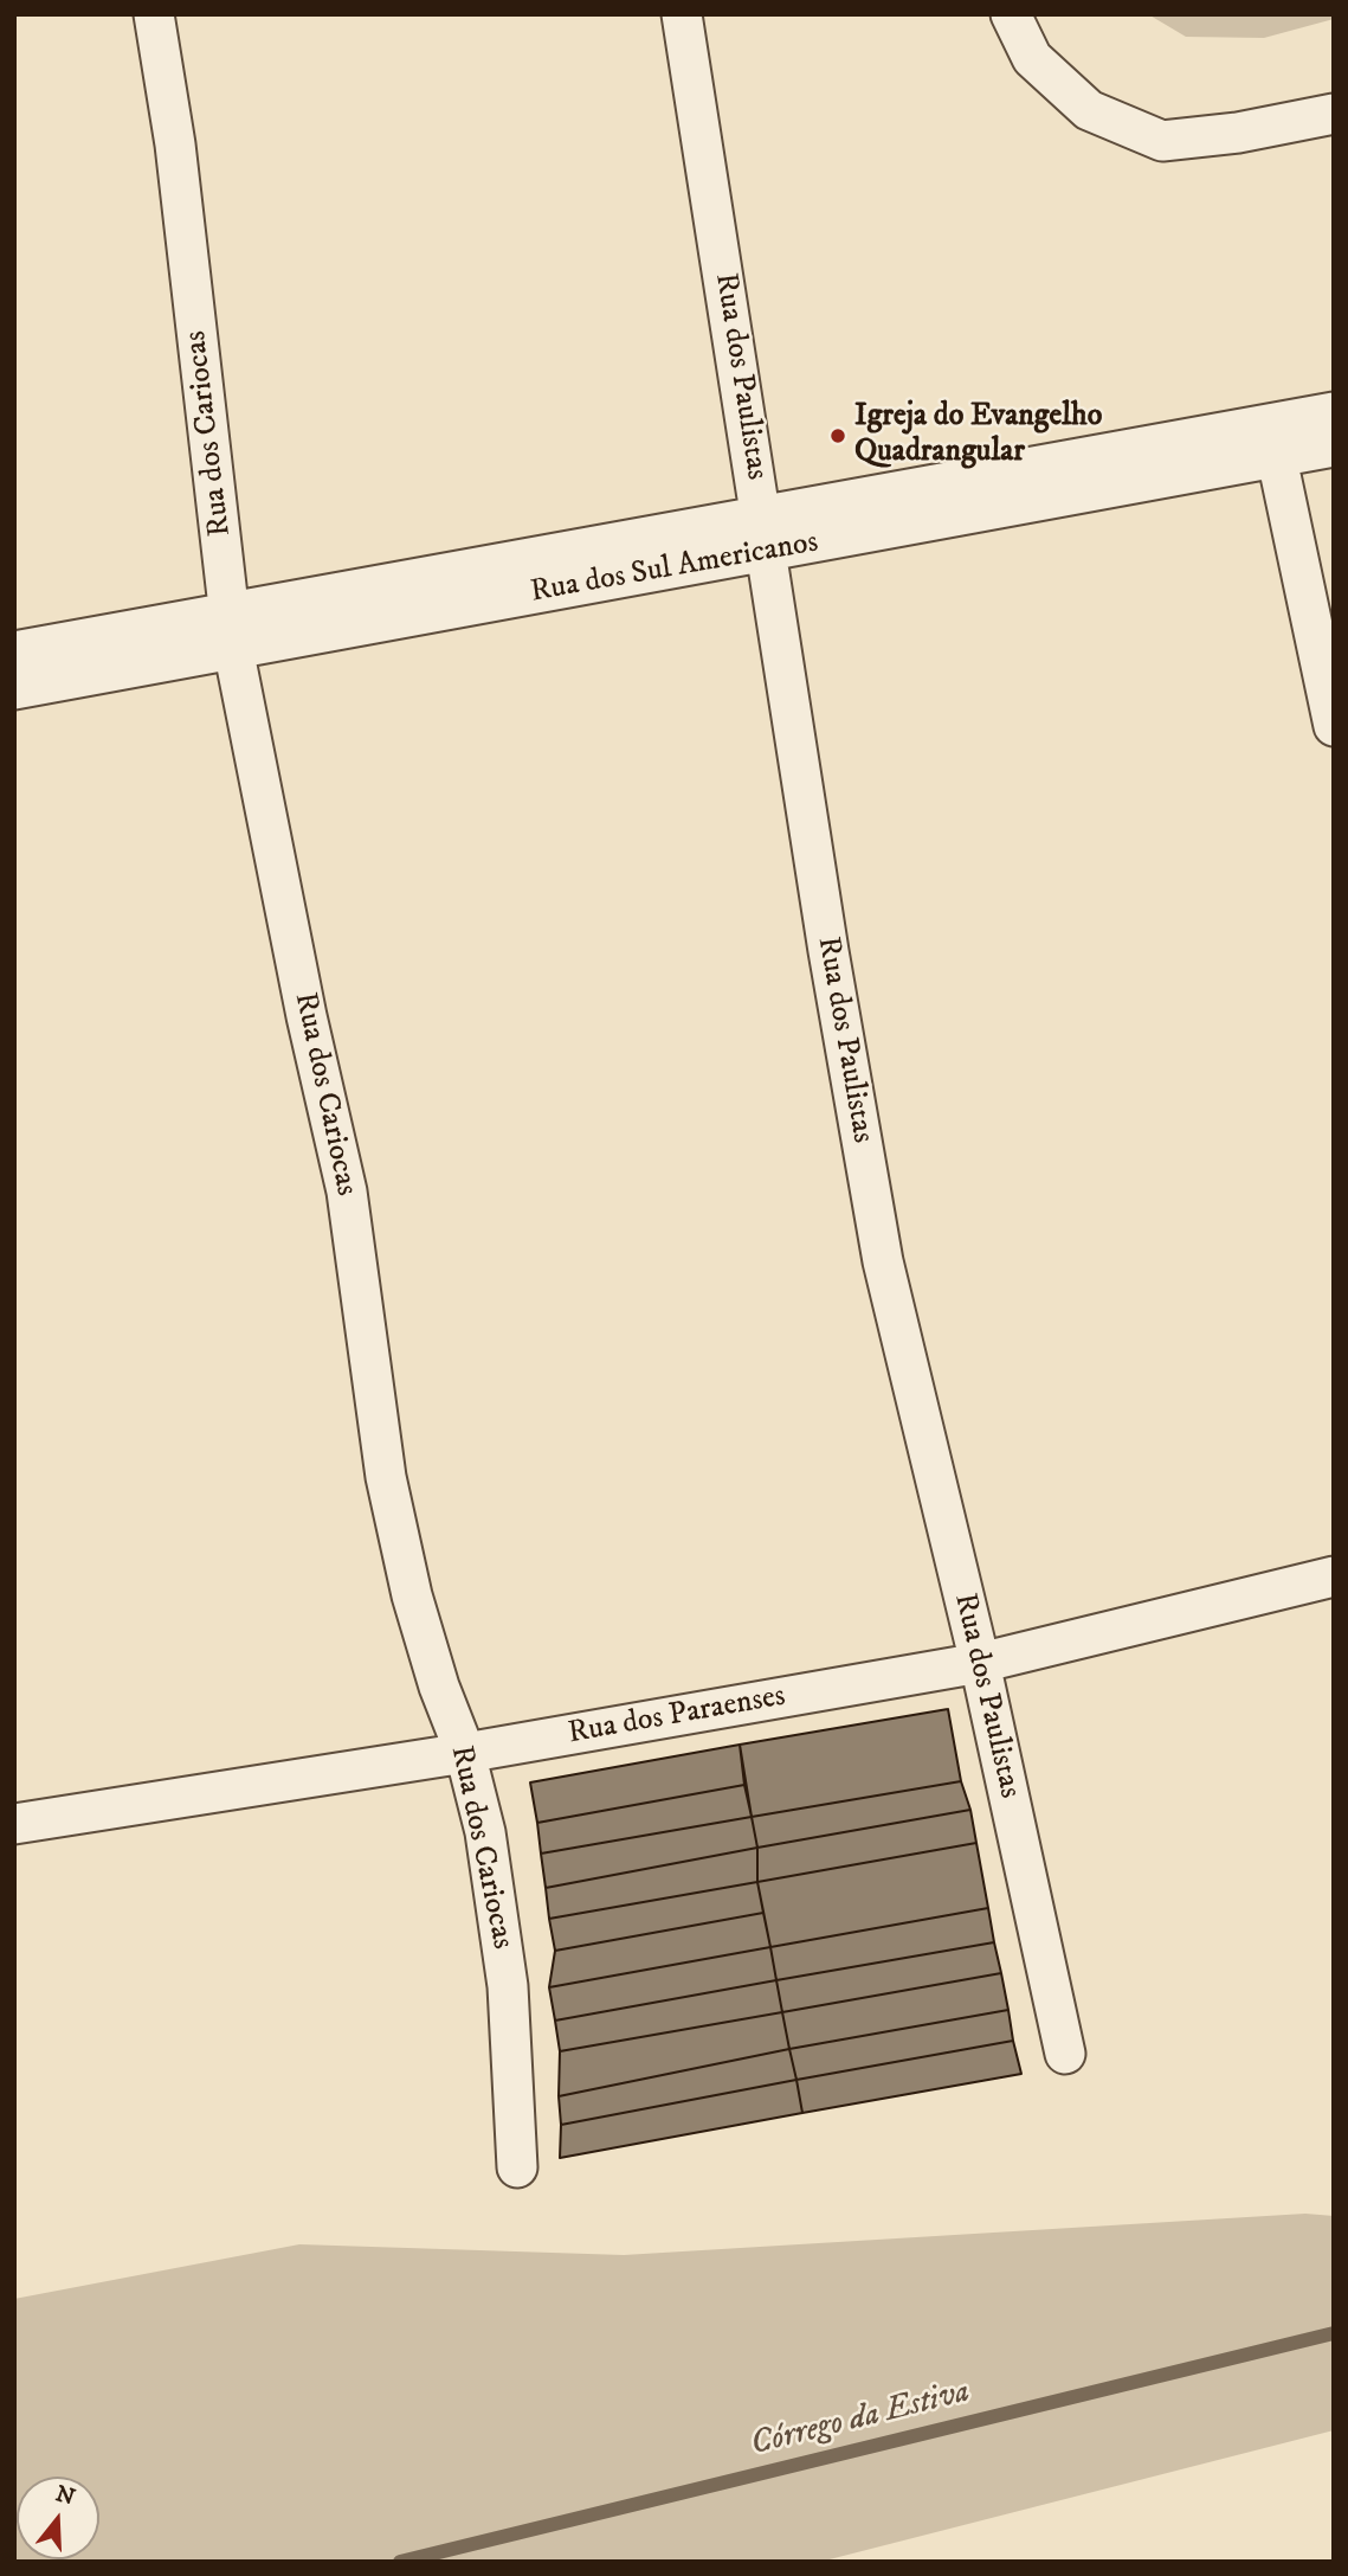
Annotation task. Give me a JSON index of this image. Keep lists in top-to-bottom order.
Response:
{
  "streets": {
    "street": [
      "Rua dos Paulistas",
      "Rua dos Cariocas",
      "Rua dos Sul Americanos",
      "Rua dos Paraenses"
    ]
  },
  "crossings": [
    ["Rua dos Paulistas", "Rua dos Sul Americanos"],
    ["Rua dos Paulistas", "Rua dos Paraenses"],
    ["Rua dos Cariocas", "Rua dos Sul Americanos"],
    ["Rua dos Cariocas", "Rua dos Paraenses"]
  ],
  "water": ["Córrego da Estiva"],
  "places": ["Igreja do Evangelho Quadrangular"],
  "north": "top"
}
